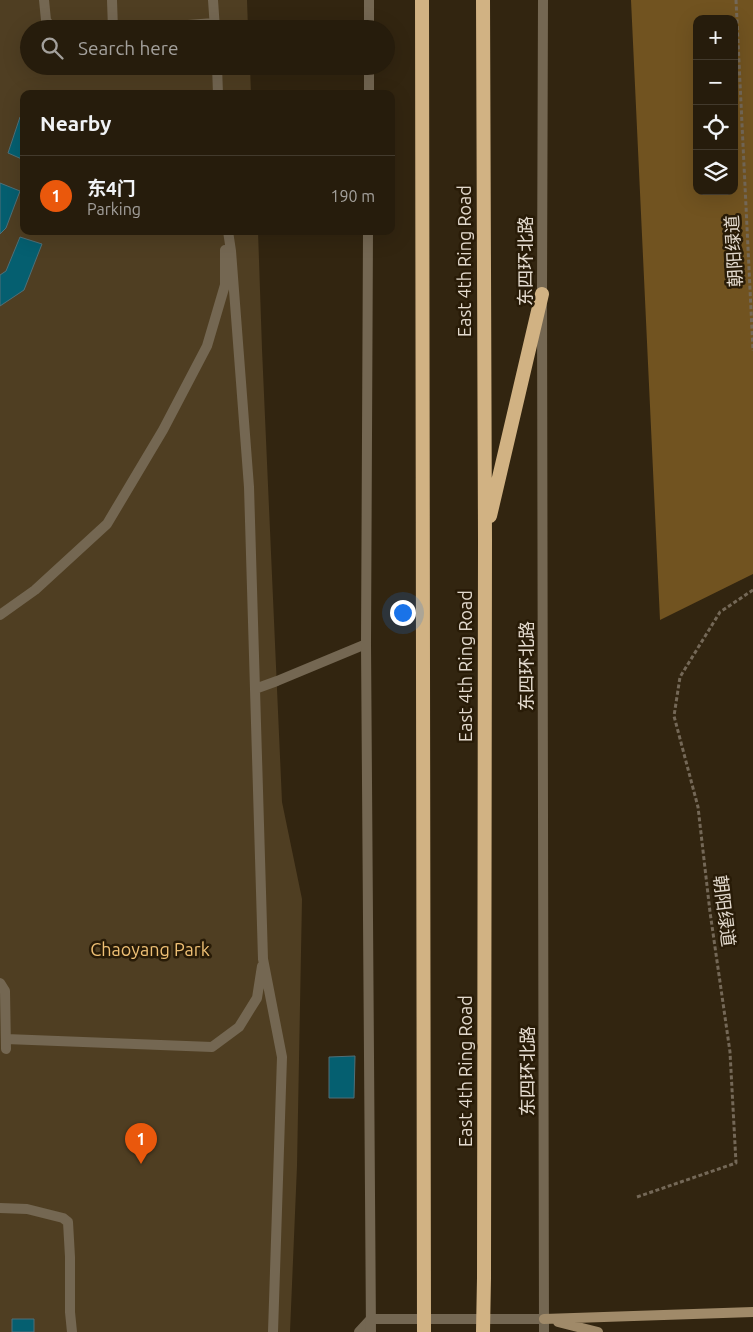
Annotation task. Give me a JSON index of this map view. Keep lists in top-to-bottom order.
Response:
{
  "streets": {
    "highway": ["East 4th Ring Road"],
    "street": ["东四环北路"],
    "path": ["朝阳绿道"]
  },
  "parks": ["Chaoyang Park"],
  "page": {
    "map_buttons": ["+", "−"],
    "search": "Search here",
    "heading": "Nearby",
    "list": [
      {
        "mark": "1",
        "name": "东4门",
        "note": "Parking",
        "value": "190 m"
      }
    ],
    "pins": "1"
  }
}
